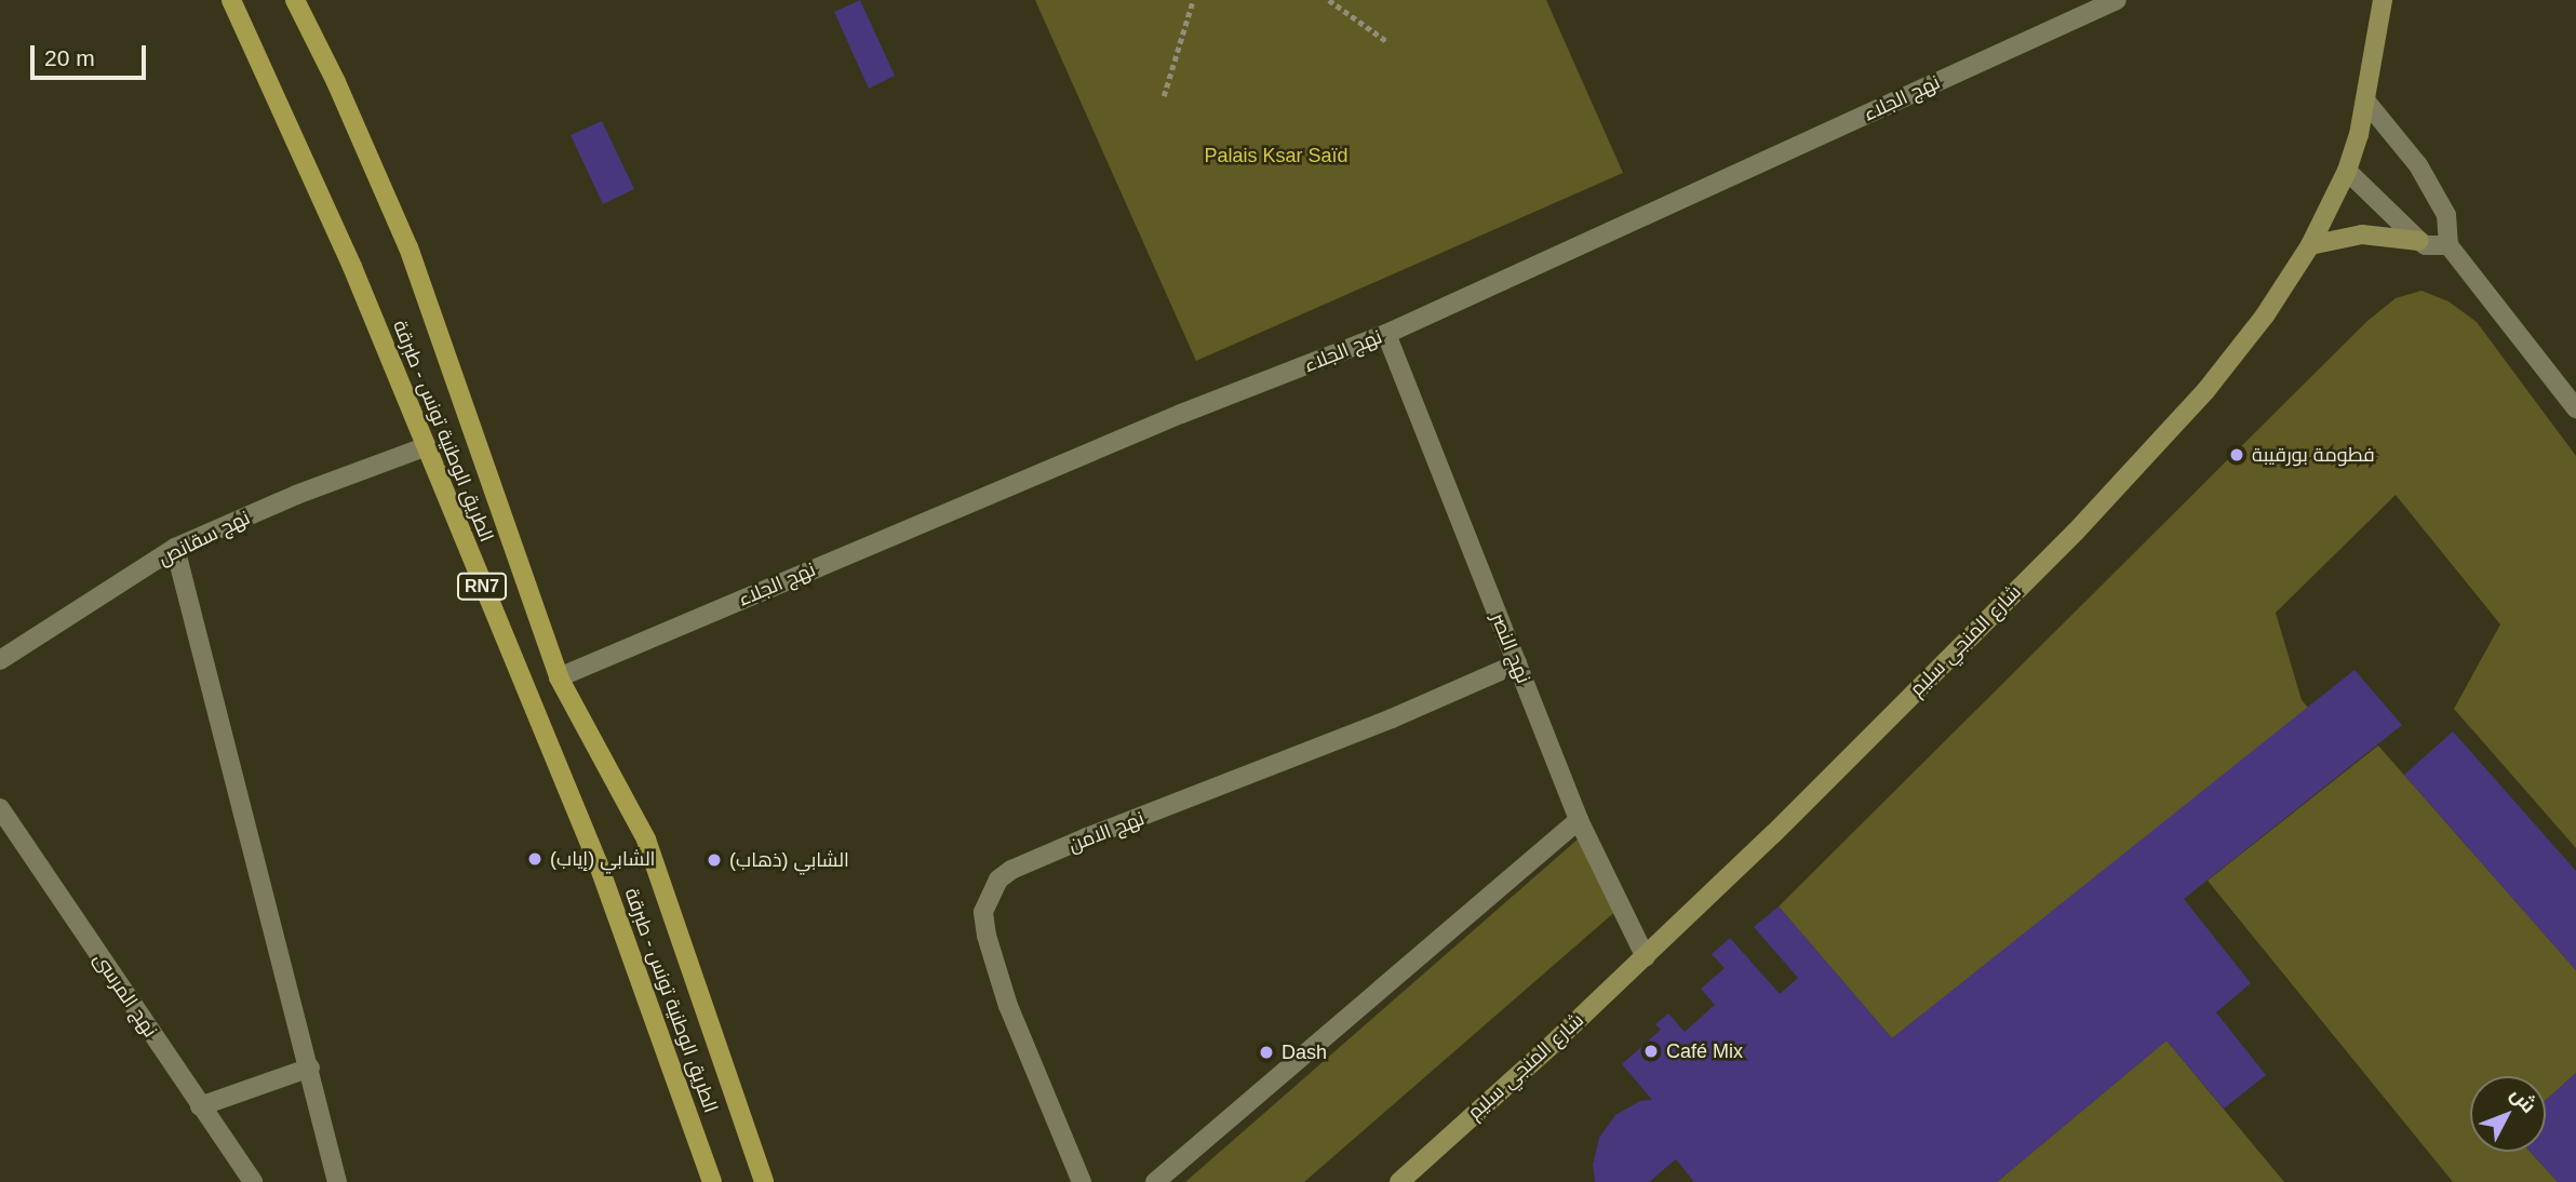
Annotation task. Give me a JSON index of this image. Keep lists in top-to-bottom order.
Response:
{
  "streets": {
    "main road": ["الطريق الوطنية تونس - طبرقة", "RN7", "شارع المنجي سليم"],
    "street": [
      "نهج الجلاء",
      "نهج سقانص",
      "نهج النصر",
      "نهج الامن",
      "نهج المرسى"
    ]
  },
  "crossings": [
    ["نهج الجلاء", "الطريق الوطنية تونس - طبرقة"],
    ["نهج الجلاء", "نهج النصر"],
    ["الطريق الوطنية تونس - طبرقة", "نهج سقانص"],
    ["شارع المنجي سليم", "نهج النصر"],
    ["نهج النصر", "نهج الامن"]
  ],
  "parks": ["Palais Ksar Saïd"],
  "places": [
    "فطومة بورقيبة",
    "الشابي (إياب)",
    "الشابي (ذهاب)",
    "Café Mix",
    "Dash"
  ],
  "scale_bar": "20 m",
  "north": "top right"
}
